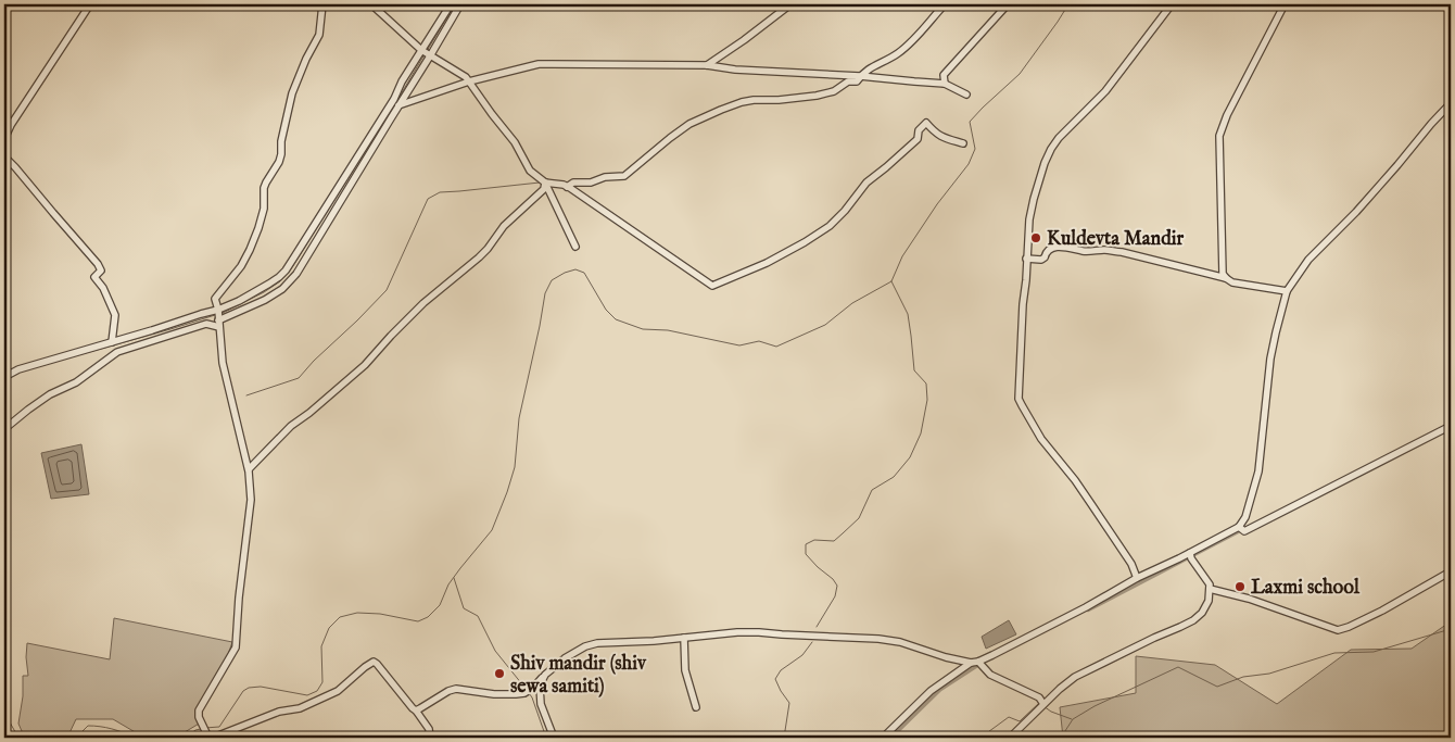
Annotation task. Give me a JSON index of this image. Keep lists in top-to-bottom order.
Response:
{
  "places": ["Kuldevta Mandir", "Laxmi school", "Shiv mandir (shiv sewa samiti)"]
}
